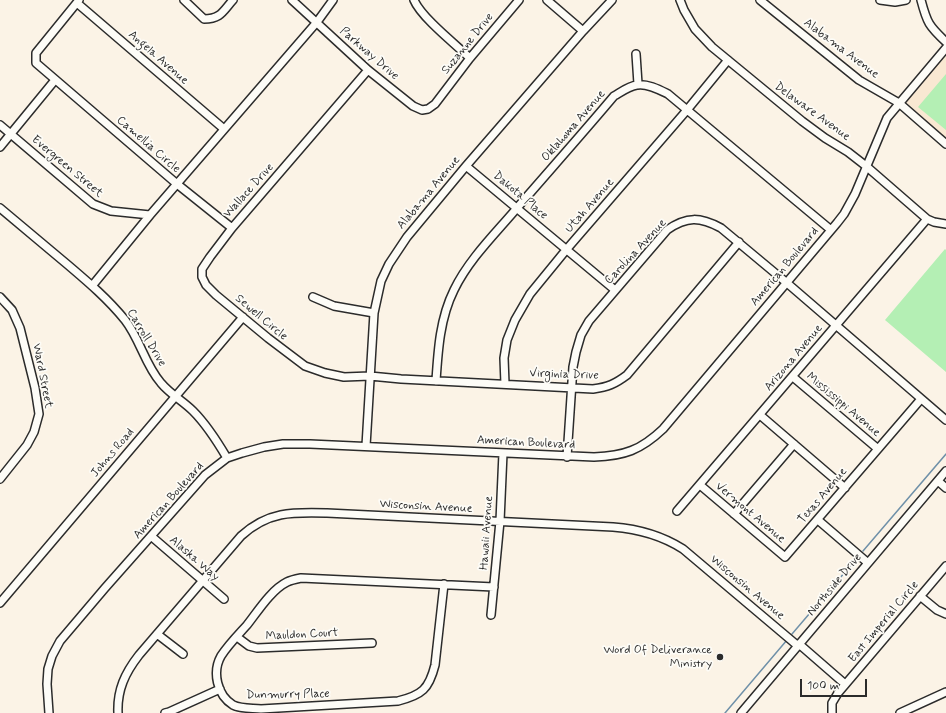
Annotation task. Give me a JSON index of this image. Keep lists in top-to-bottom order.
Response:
{
  "streets": {
    "street": [
      "Suzanne Drive",
      "Alabama Avenue",
      "Parkway Drive",
      "Angela Avenue",
      "Delaware Avenue",
      "Oklahoma Avenue",
      "Camellia Circle",
      "Evergreen Street",
      "Wallace Drive",
      "Dakota Place",
      "Utah Avenue",
      "Carolina Avenue",
      "American Boulevard",
      "Sewell Circle",
      "Carroll Drive",
      "Arizona Avenue",
      "Virginia Drive",
      "Ward Street",
      "Mississippi Avenue",
      "Johns Road",
      "Texas Avenue",
      "Wisconsin Avenue",
      "Vermont Avenue",
      "Hawaii Avenue",
      "Alaska Way",
      "Northside Drive",
      "East Imperial Circle",
      "Mauldon Court",
      "Dunmurry Place"
    ]
  },
  "crossings": [
    ["Suzanne Drive", "Parkway Drive"],
    ["Alabama Avenue", "Dakota Place"],
    ["Alabama Avenue", "American Boulevard"],
    ["Alabama Avenue", "Sewell Circle"],
    ["Alabama Avenue", "Virginia Drive"],
    ["Parkway Drive", "Camellia Circle"],
    ["Parkway Drive", "Wallace Drive"],
    ["Angela Avenue", "Camellia Circle"],
    ["Delaware Avenue", "Utah Avenue"],
    ["Delaware Avenue", "American Boulevard"],
    ["Delaware Avenue", "Arizona Avenue"],
    ["Oklahoma Avenue", "Dakota Place"],
    ["Oklahoma Avenue", "Virginia Drive"],
    ["Camellia Circle", "Wallace Drive"],
    ["Wallace Drive", "Sewell Circle"],
    ["Dakota Place", "Utah Avenue"],
    ["Dakota Place", "Carolina Avenue"],
    ["Utah Avenue", "Virginia Drive"],
    ["Carolina Avenue", "American Boulevard"],
    ["Carolina Avenue", "Arizona Avenue"],
    ["Carolina Avenue", "Virginia Drive"],
    ["Carolina Avenue", "Texas Avenue"],
    ["American Boulevard", "Carroll Drive"],
    ["American Boulevard", "Hawaii Avenue"],
    ["American Boulevard", "Alaska Way"],
    ["Sewell Circle", "Virginia Drive"],
    ["Sewell Circle", "Johns Road"],
    ["Carroll Drive", "Johns Road"],
    ["Arizona Avenue", "Mississippi Avenue"],
    ["Arizona Avenue", "Vermont Avenue"],
    ["Mississippi Avenue", "Texas Avenue"],
    ["Texas Avenue", "Vermont Avenue"],
    ["Wisconsin Avenue", "Hawaii Avenue"],
    ["Wisconsin Avenue", "Alaska Way"],
    ["Wisconsin Avenue", "Northside Drive"],
    ["Wisconsin Avenue", "East Imperial Circle"],
    ["Hawaii Avenue", "Dunmurry Place"],
    ["Mauldon Court", "Dunmurry Place"]
  ],
  "places": ["Word Of Deliverance Ministry"],
  "scale_bar": "100 m"
}
